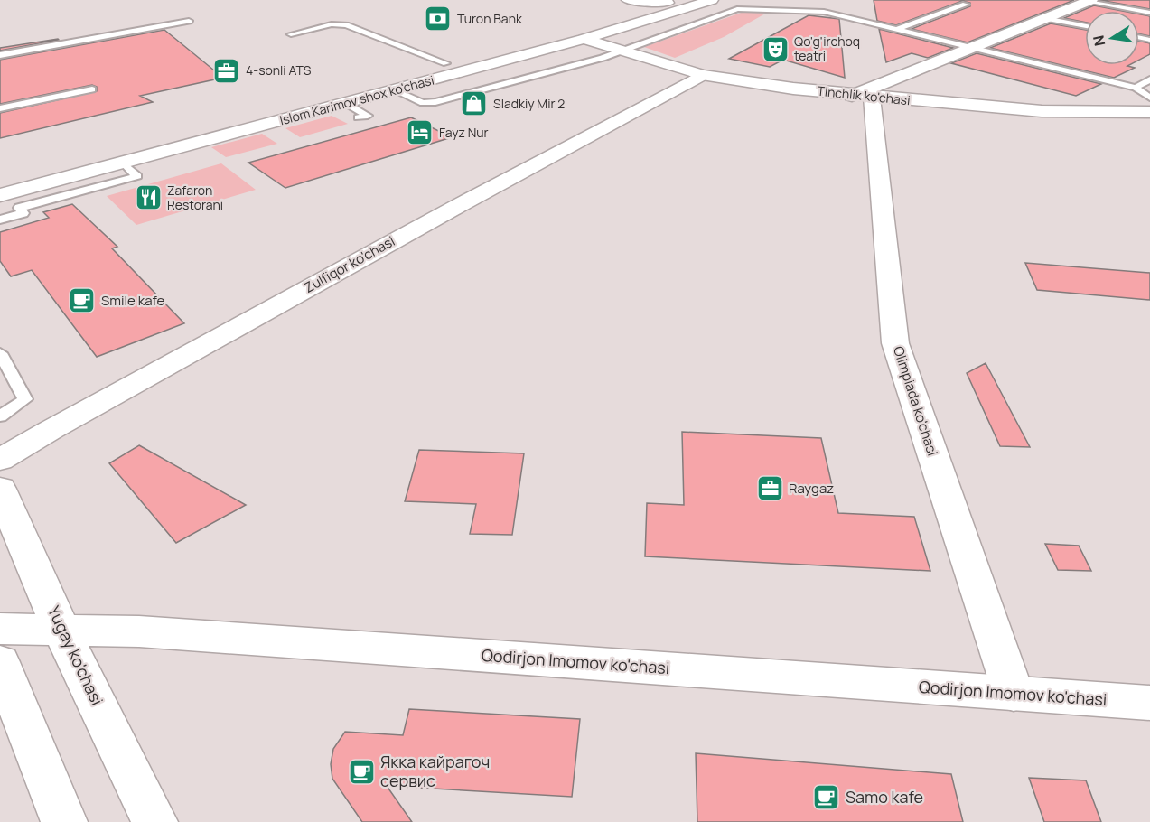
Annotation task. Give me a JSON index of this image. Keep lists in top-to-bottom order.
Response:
{
  "streets": {
    "street": [
      "Tinchlik ko'chasi",
      "Islom Karimov shox ko'chasi",
      "Zulfiqor ko'chasi",
      "Olimpiada ko'chasi",
      "Yugay ko'chasi",
      "Qodirjon Imomov ko'chasi"
    ]
  },
  "crossings": [
    ["Tinchlik ko'chasi", "Islom Karimov shox ko'chasi"],
    ["Tinchlik ko'chasi", "Zulfiqor ko'chasi"],
    ["Tinchlik ko'chasi", "Olimpiada ko'chasi"],
    ["Olimpiada ko'chasi", "Qodirjon Imomov ko'chasi"],
    ["Yugay ko'chasi", "Qodirjon Imomov ko'chasi"]
  ],
  "places": {
    "bank": ["Turon Bank"],
    "theatre": ["Qo'g'irchoq teatri"],
    "office": ["4-sonli ATS", "Raygaz"],
    "shop": ["Sladkiy Mir 2"],
    "hotel": ["Fayz Nur"],
    "restaurant": ["Zafaron Restorani"],
    "cafe": ["Smile kafe", "Якка кайрагоч сервис", "Samo kafe"]
  },
  "north": "left"
}
